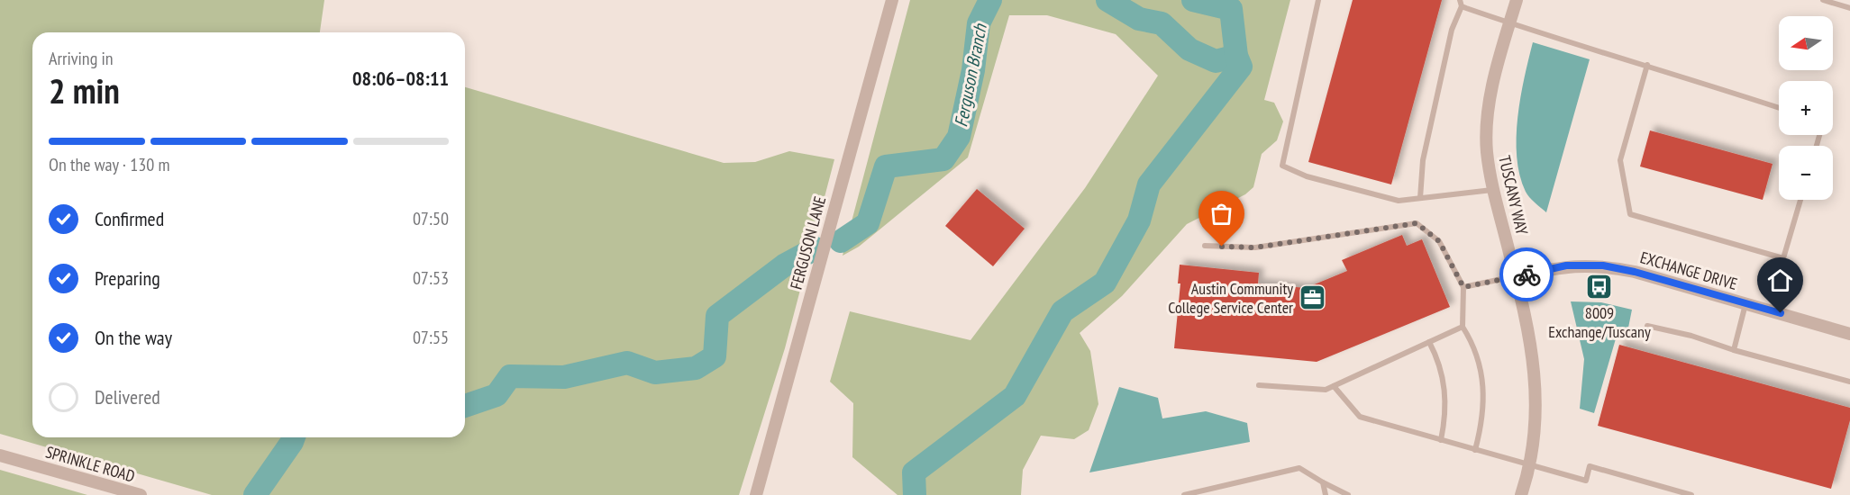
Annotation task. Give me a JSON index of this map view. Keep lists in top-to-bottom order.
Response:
{
  "streets": {
    "street": [
      "TUSCANY WAY",
      "FERGUSON LANE",
      "EXCHANGE DRIVE",
      "SPRINKLE ROAD"
    ]
  },
  "crossings": [
    ["TUSCANY WAY", "EXCHANGE DRIVE"]
  ],
  "water": ["Ferguson Branch"],
  "places": {
    "bus stop": ["8009 Exchange/Tuscany"],
    "office": ["Austin Community College Service Center"]
  },
  "north": "left",
  "page": {
    "map_buttons": ["+", "−"],
    "heading": ["2 min", "Arriving in", "08:06–08:11"],
    "bar": "On the way · 130 m",
    "list": [
      ["Confirmed", "07:50"],
      ["Preparing", "07:53"],
      ["On the way", "07:55"],
      "Delivered"
    ]
  }
}
